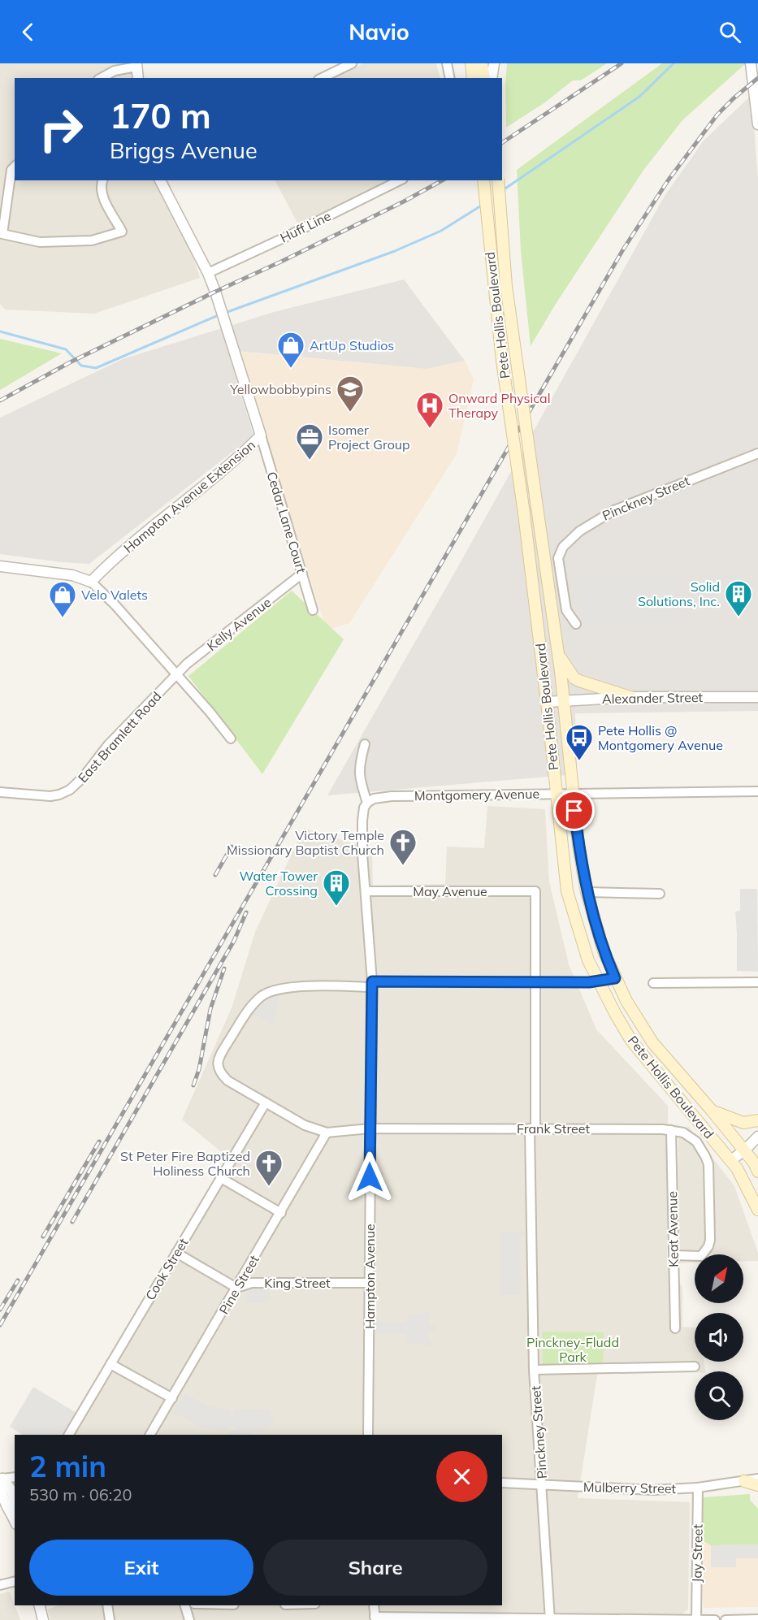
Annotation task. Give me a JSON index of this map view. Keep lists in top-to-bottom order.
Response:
{
  "streets": {
    "main road": ["Pete Hollis Boulevard"],
    "street": [
      "Huff Line",
      "Hampton Avenue Extension",
      "Pinckney Street",
      "Cedar Lane Court",
      "Kelly Avenue",
      "Alexander Street",
      "East Bramlett Road",
      "Montgomery Avenue",
      "May Avenue",
      "Frank Street",
      "Keat Avenue",
      "Cook Street",
      "Hampton Avenue",
      "King Street",
      "Pine Street",
      "Mulberry Street",
      "Jay Street"
    ]
  },
  "crossings": [
    ["Huff Line", "Hampton Avenue Extension"],
    ["Pete Hollis Boulevard", "Alexander Street"],
    ["Pete Hollis Boulevard", "Montgomery Avenue"],
    ["Hampton Avenue Extension", "Cedar Lane Court"],
    ["Pinckney Street", "May Avenue"],
    ["Pinckney Street", "Frank Street"],
    ["Pinckney Street", "Mulberry Street"],
    ["Cedar Lane Court", "Kelly Avenue"],
    ["Kelly Avenue", "East Bramlett Road"],
    ["Montgomery Avenue", "Hampton Avenue"],
    ["May Avenue", "Hampton Avenue"],
    ["Frank Street", "Keat Avenue"],
    ["Frank Street", "Cook Street"],
    ["Frank Street", "Hampton Avenue"],
    ["Frank Street", "Pine Street"],
    ["Hampton Avenue", "King Street"],
    ["King Street", "Pine Street"],
    ["Mulberry Street", "Jay Street"]
  ],
  "parks": ["Pinckney-Fludd Park"],
  "places": {
    "shop": ["ArtUp Studios", "Velo Valets"],
    "school or university": ["Yellowbobbypins"],
    "hospital": ["Onward Physical Therapy"],
    "office": ["Isomer Project Group"],
    "building": ["Solid Solutions, Inc.", "Water Tower Crossing"],
    "bus stop": ["Pete Hollis @ Montgomery Avenue"],
    "church": ["Victory Temple Missionary Baptist Church", "St Peter Fire Baptized Holiness Church"]
  },
  "north": "top right",
  "page": {
    "header": "Navio",
    "turn": ["170 m", "Briggs Avenue"],
    "heading": ["2 min", "530 m · 06:20"],
    "buttons": ["Exit", "Share"]
  }
}
